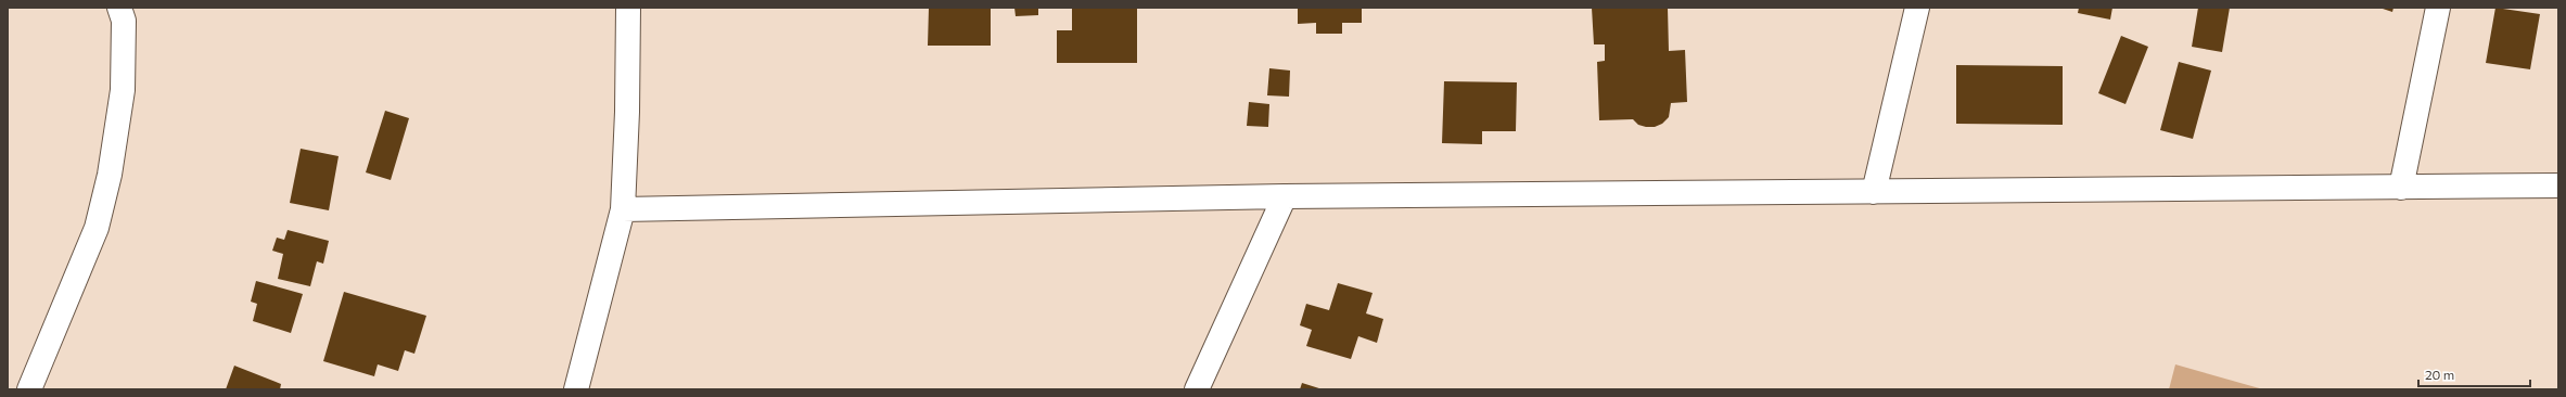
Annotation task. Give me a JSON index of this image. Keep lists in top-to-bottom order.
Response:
{
  "scale_bar": "20 m"
}
